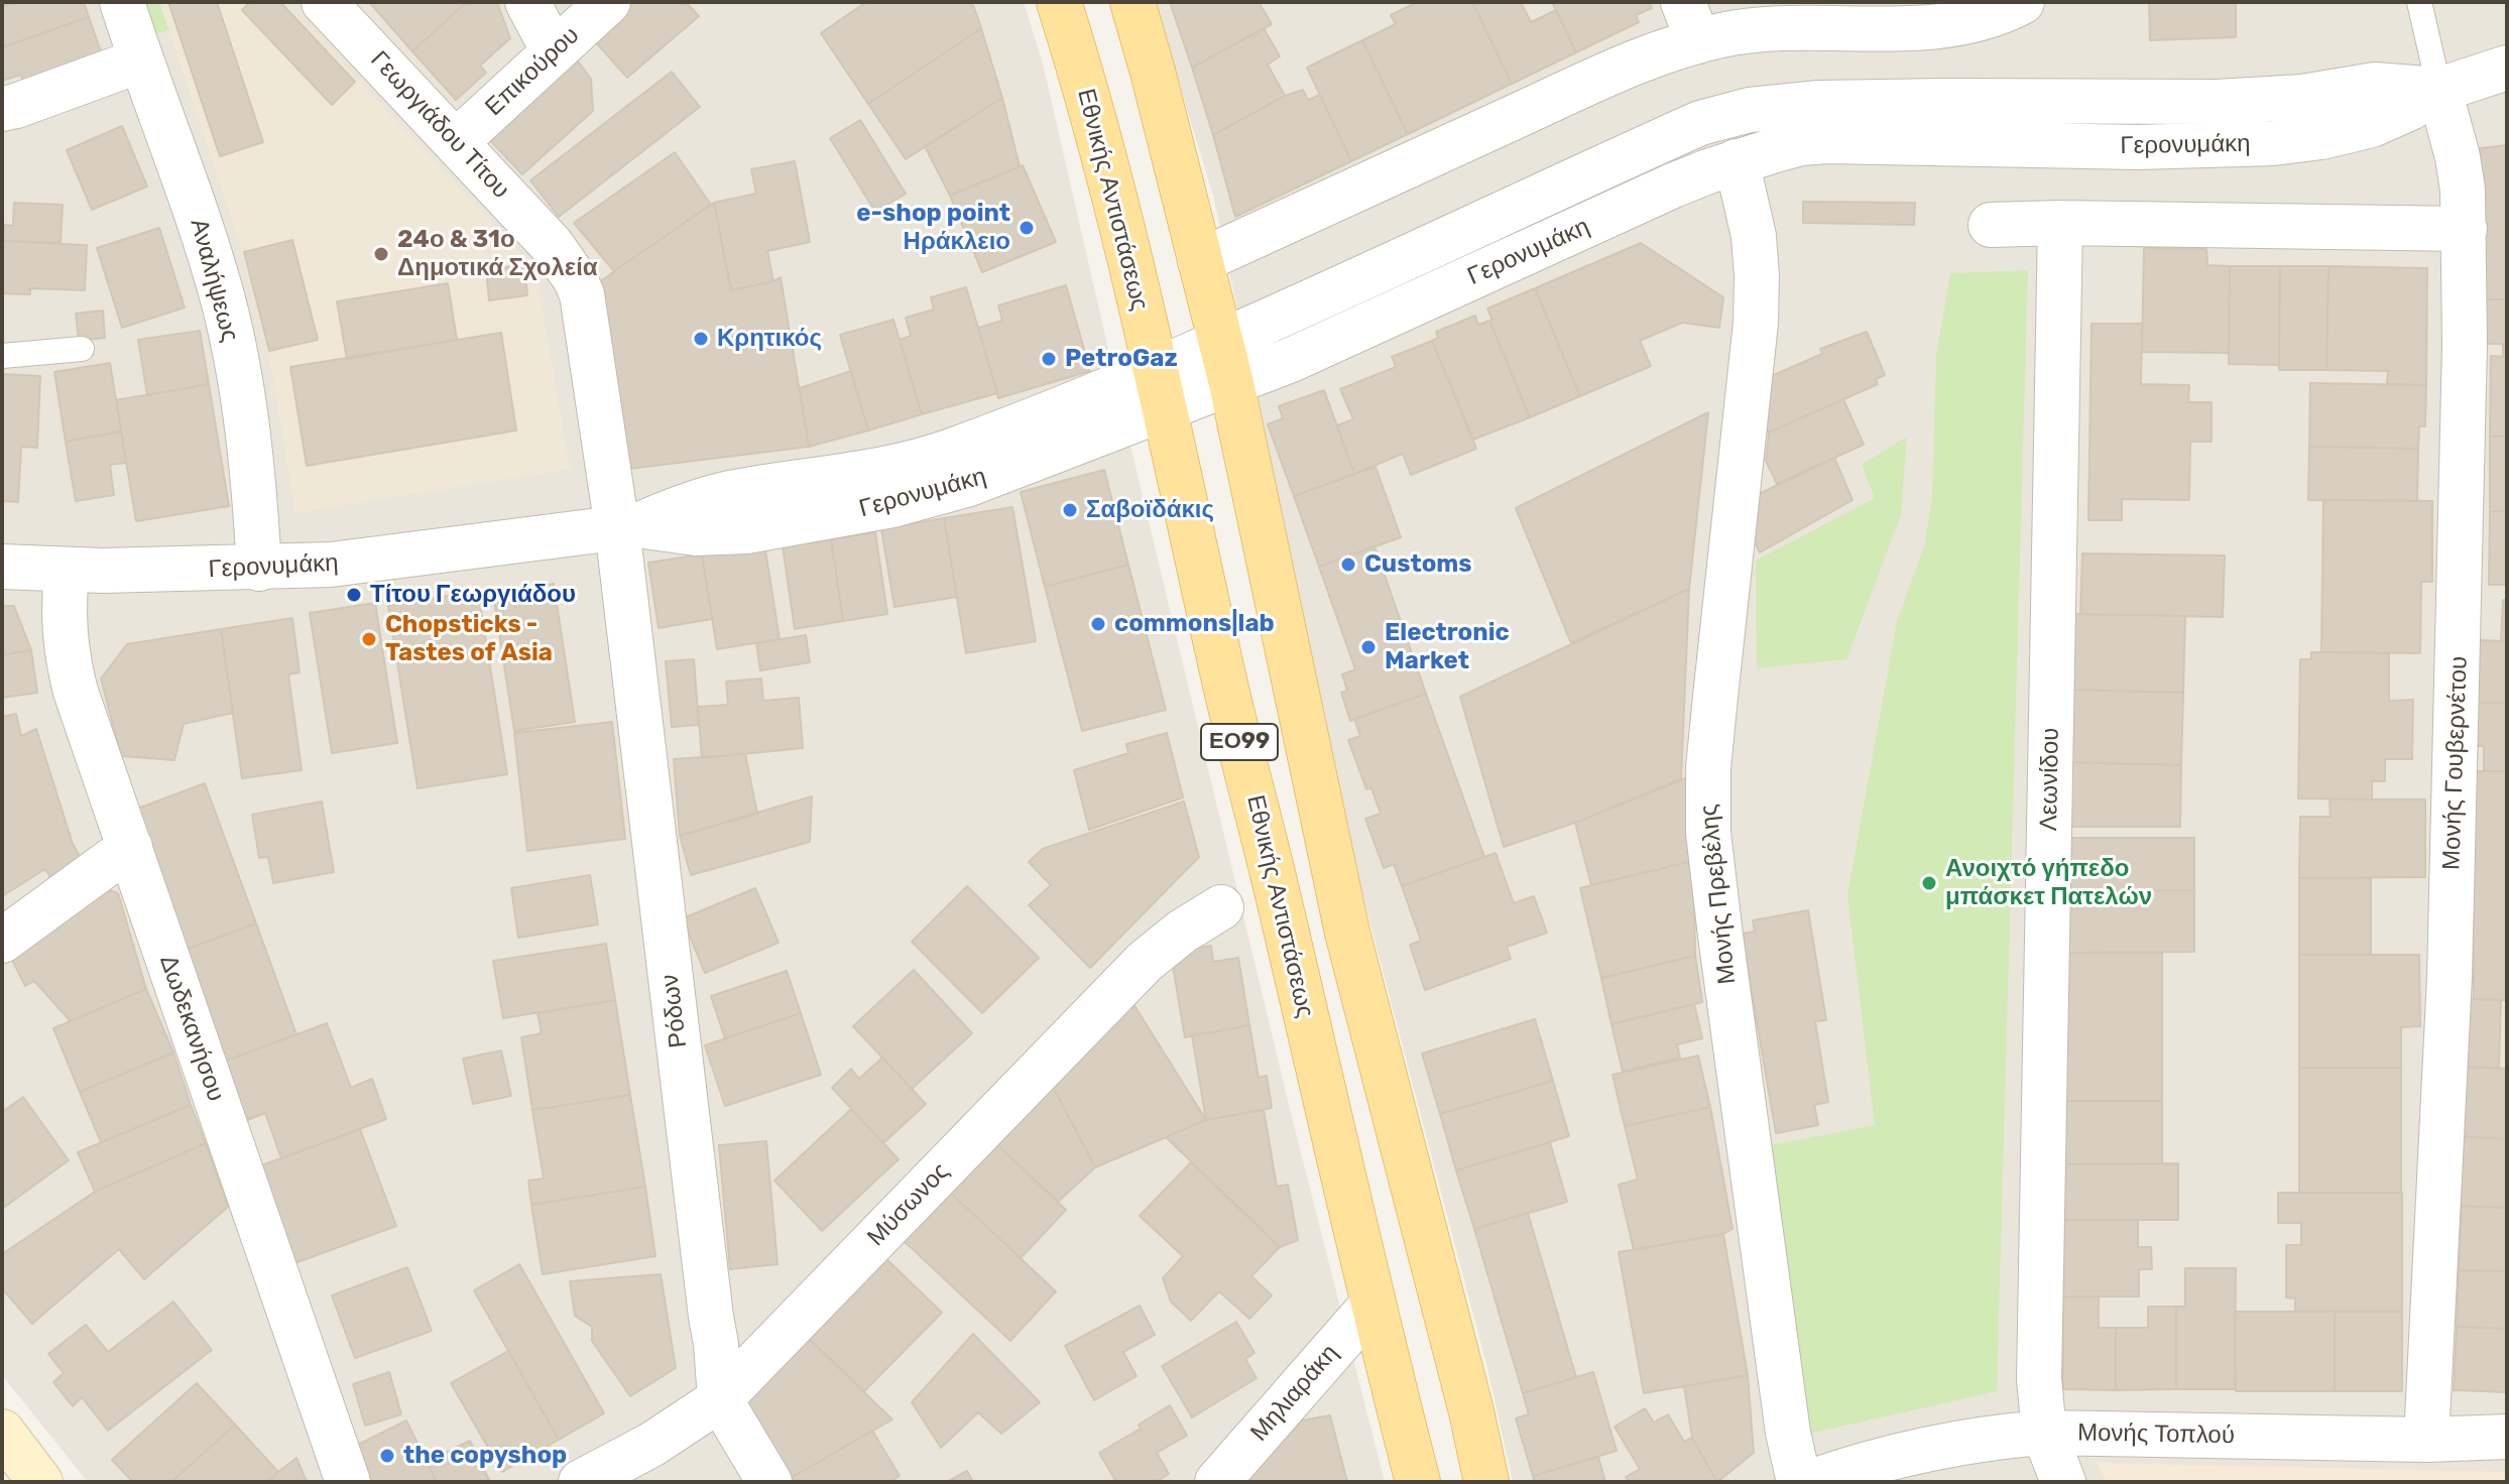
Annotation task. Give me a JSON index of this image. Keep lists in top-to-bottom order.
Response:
{
  "streets": {
    "main road": ["Εθνικής Αντιστάσεως", "ΕΟ99"],
    "street": [
      "Επικούρου",
      "Γεωργιάδου Τίτου",
      "Γερονυμάκη",
      "Αναλήψεως",
      "Μονής Γουβερνέτου",
      "Λεωνίδου",
      "Μονής Πρεβέλης",
      "Ρόδων",
      "Δωδεκανήσου",
      "Μύσωνος",
      "Μηλιαράκη",
      "Μονής Τοπλού"
    ]
  },
  "crossings": [
    ["Επικούρου", "Γεωργιάδου Τίτου"],
    ["Γεωργιάδου Τίτου", "Γερονυμάκη"],
    ["Γεωργιάδου Τίτου", "Ρόδων"],
    ["Γερονυμάκη", "Εθνικής Αντιστάσεως"],
    ["Γερονυμάκη", "Αναλήψεως"],
    ["Γερονυμάκη", "ΕΟ99"],
    ["Γερονυμάκη", "Μονής Γουβερνέτου"],
    ["Γερονυμάκη", "Μονής Πρεβέλης"],
    ["Γερονυμάκη", "Ρόδων"],
    ["Γερονυμάκη", "Δωδεκανήσου"],
    ["Εθνικής Αντιστάσεως", "Μηλιαράκη"],
    ["Μονής Γουβερνέτου", "Μονής Τοπλού"],
    ["Λεωνίδου", "Μονής Τοπλού"],
    ["Ρόδων", "Μύσωνος"]
  ],
  "places": [
    "e-shop point Ηράκλειο",
    "24ο & 31ο Δημοτικά Σχολεία",
    "Κρητικός",
    "PetroGaz",
    "Σαβοϊδάκις",
    "Customs",
    "Τίτου Γεωργιάδου",
    "commons|lab",
    "Chopsticks - Tastes of Asia",
    "Electronic Market",
    "Ανοιχτό γήπεδο μπάσκετ Πατελών",
    "the copyshop"
  ]
}
